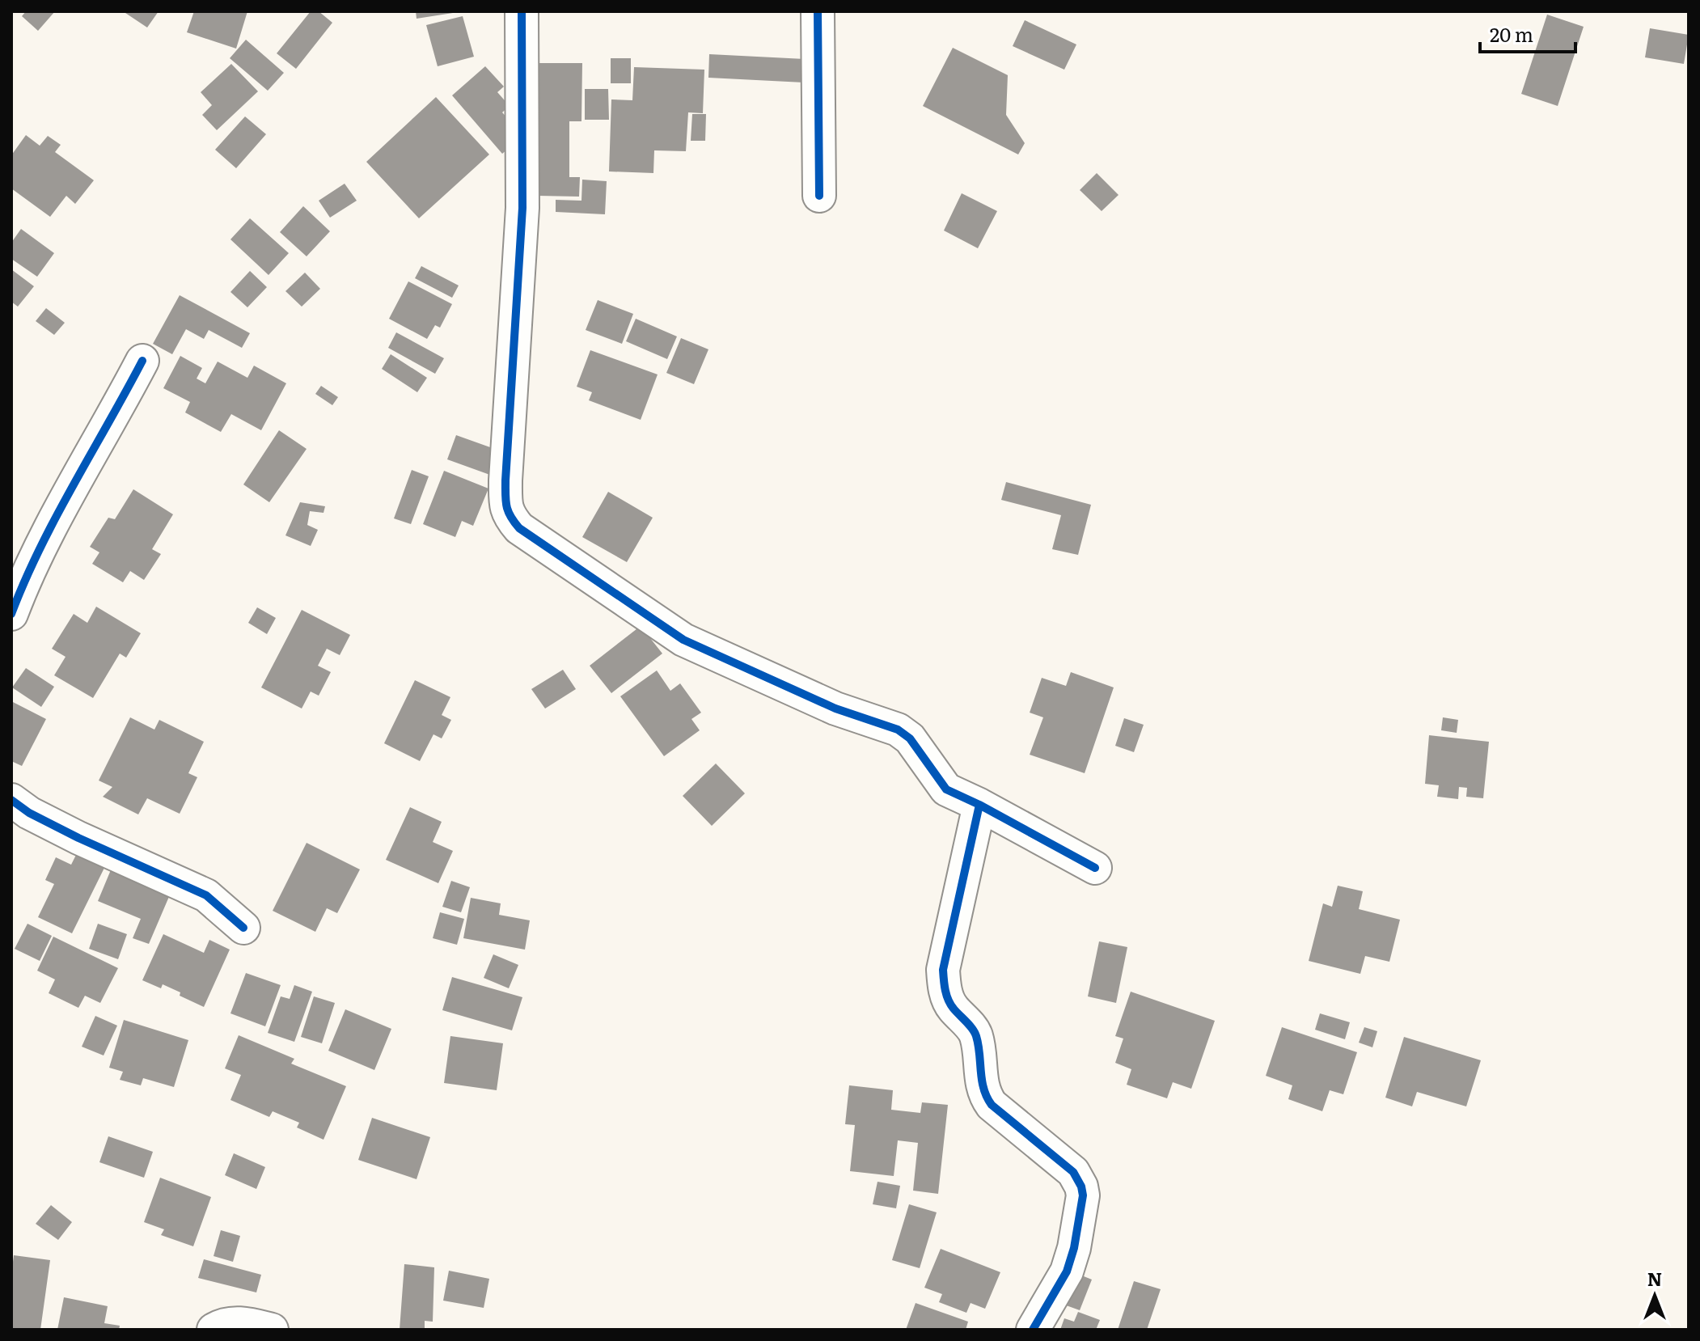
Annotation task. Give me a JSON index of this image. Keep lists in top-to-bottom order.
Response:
{
  "scale_bar": "20 m",
  "north": "top"
}
